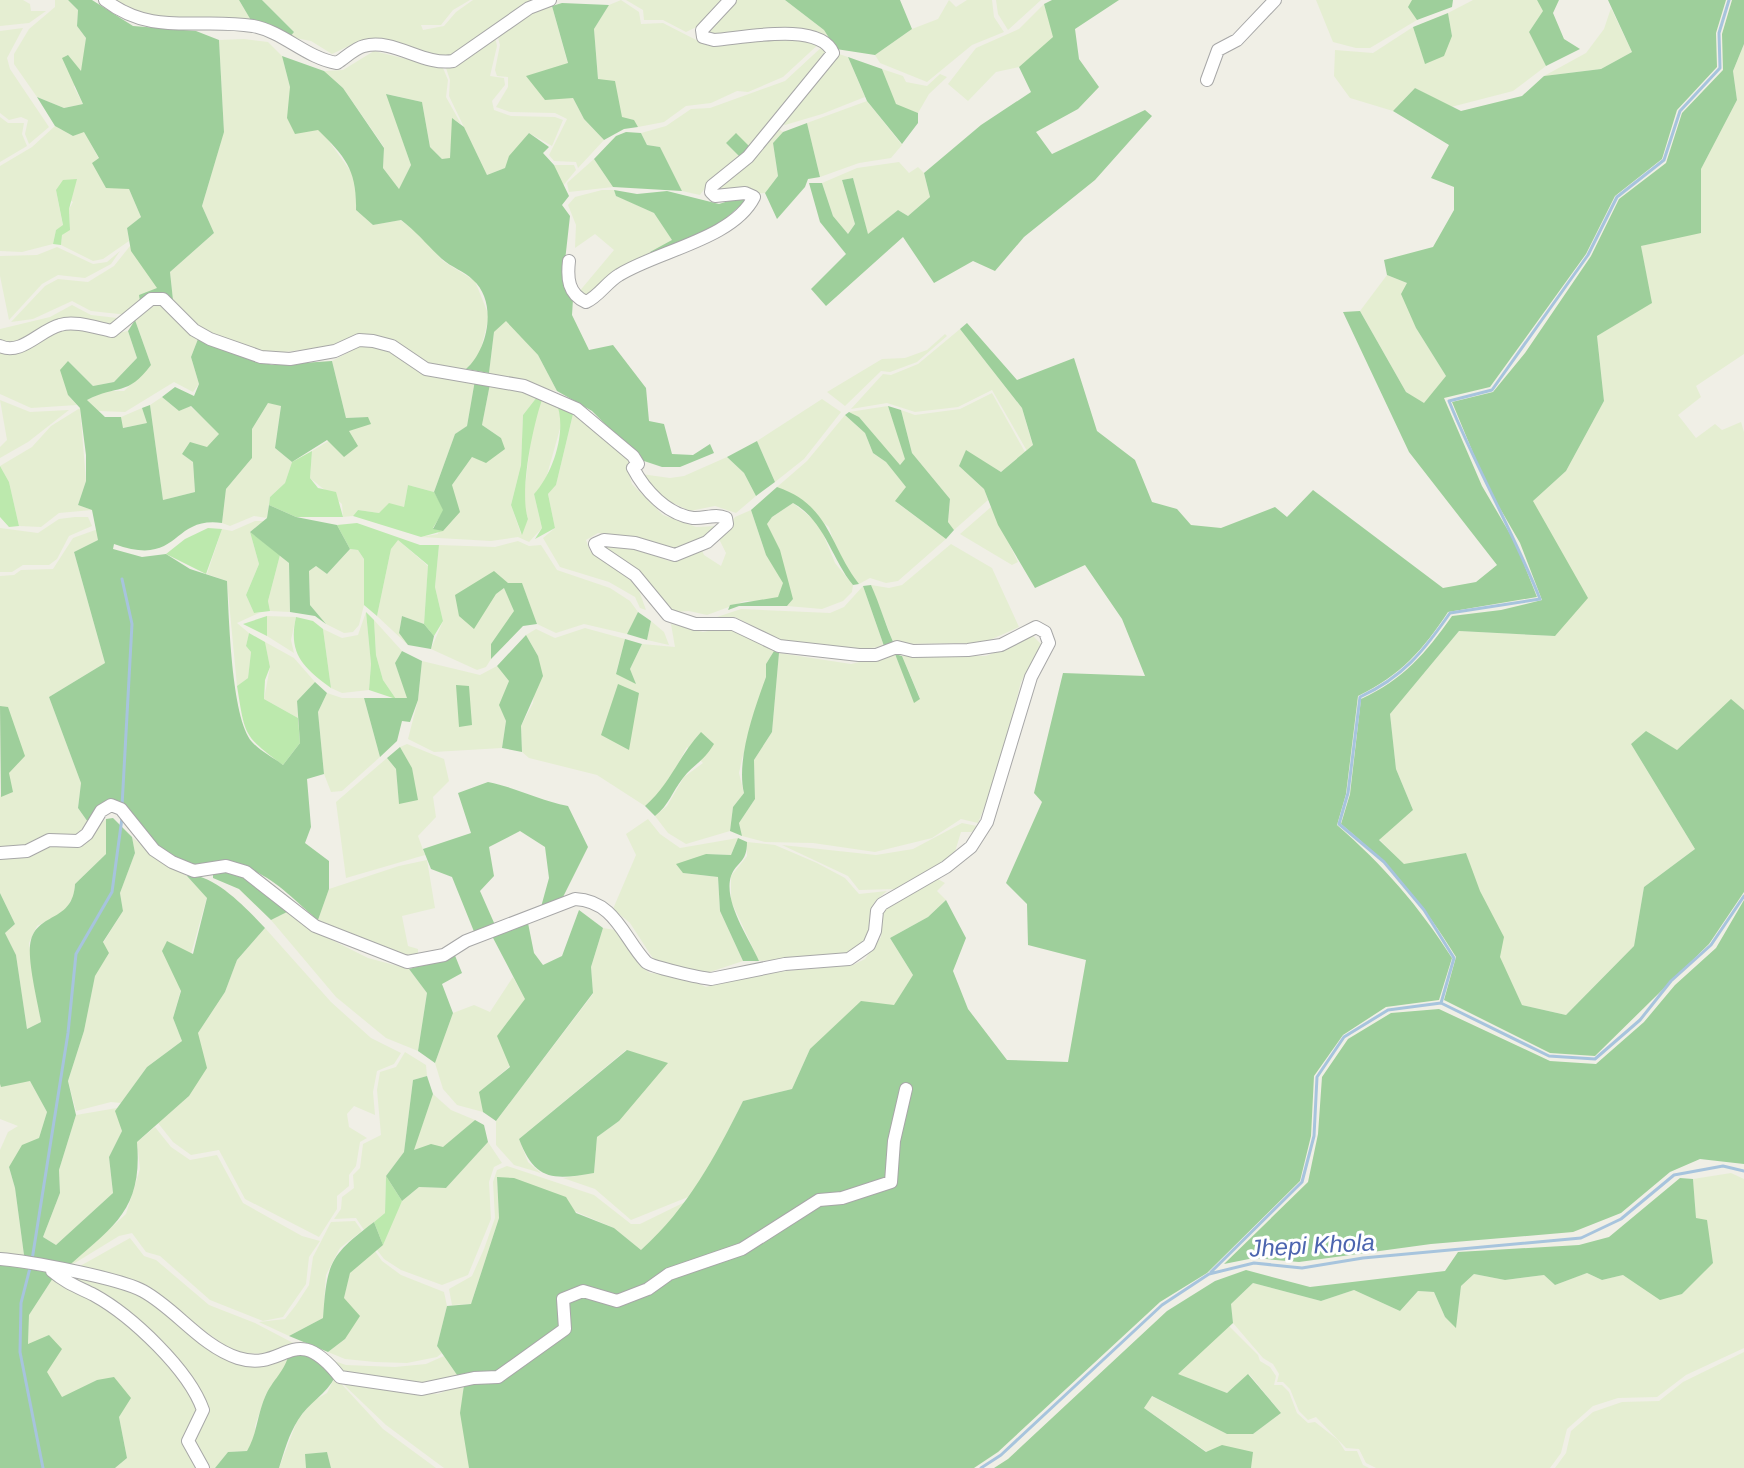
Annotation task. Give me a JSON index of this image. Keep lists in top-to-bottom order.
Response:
{
  "water": ["Jhepi Khola"]
}
